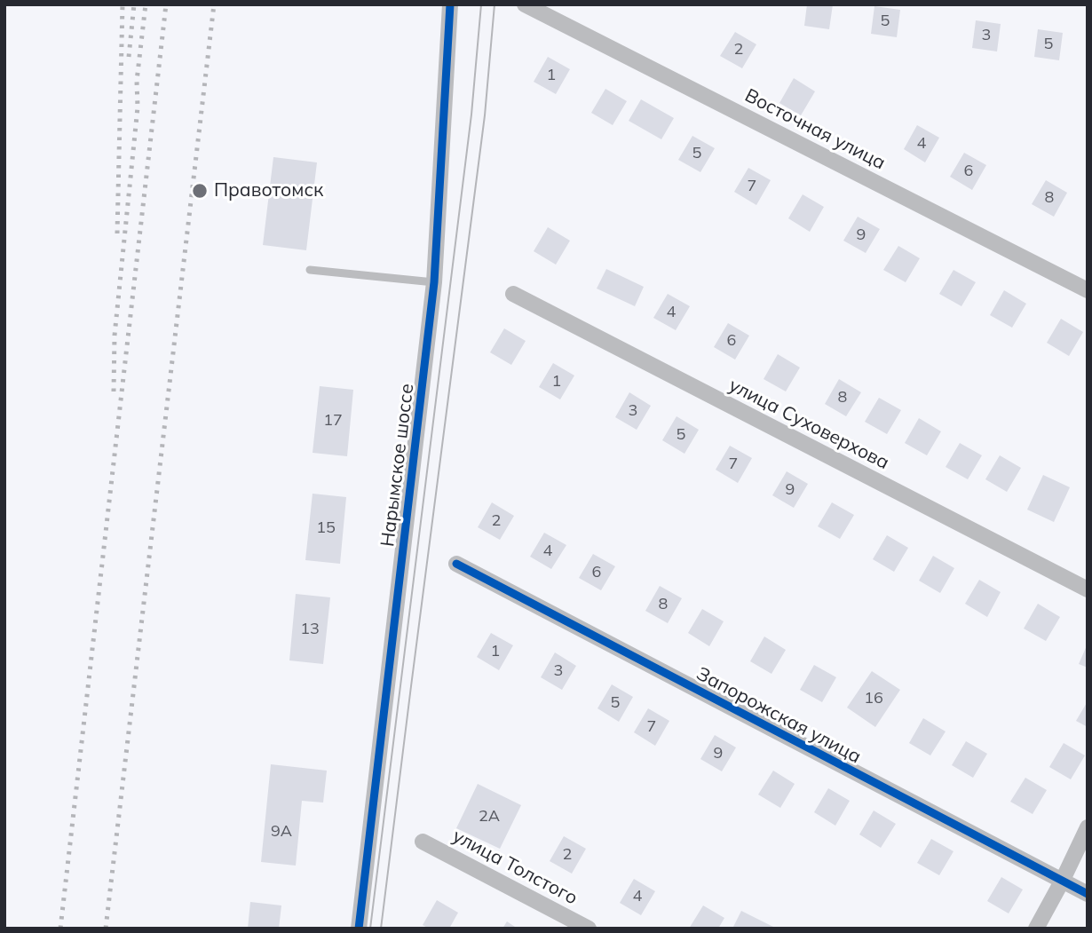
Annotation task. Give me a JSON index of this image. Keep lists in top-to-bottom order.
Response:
{
  "streets": {
    "street": [
      "Восточная улица",
      "улица Суховерхова",
      "Нарымское шоссе",
      "Запорожская улица",
      "улица Толстого"
    ]
  },
  "places": ["Правотомск"],
  "house_numbers": [
    "5",
    "3",
    "5",
    "2",
    "1",
    "4",
    "5",
    "6",
    "7",
    "8",
    "9",
    "4",
    "6",
    "1",
    "8",
    "3",
    "17",
    "5",
    "7",
    "9",
    "2",
    "15",
    "4",
    "6",
    "8",
    "13",
    "1",
    "3",
    "16",
    "5",
    "7",
    "9",
    "2А",
    "9А",
    "2",
    "4"
  ]
}
